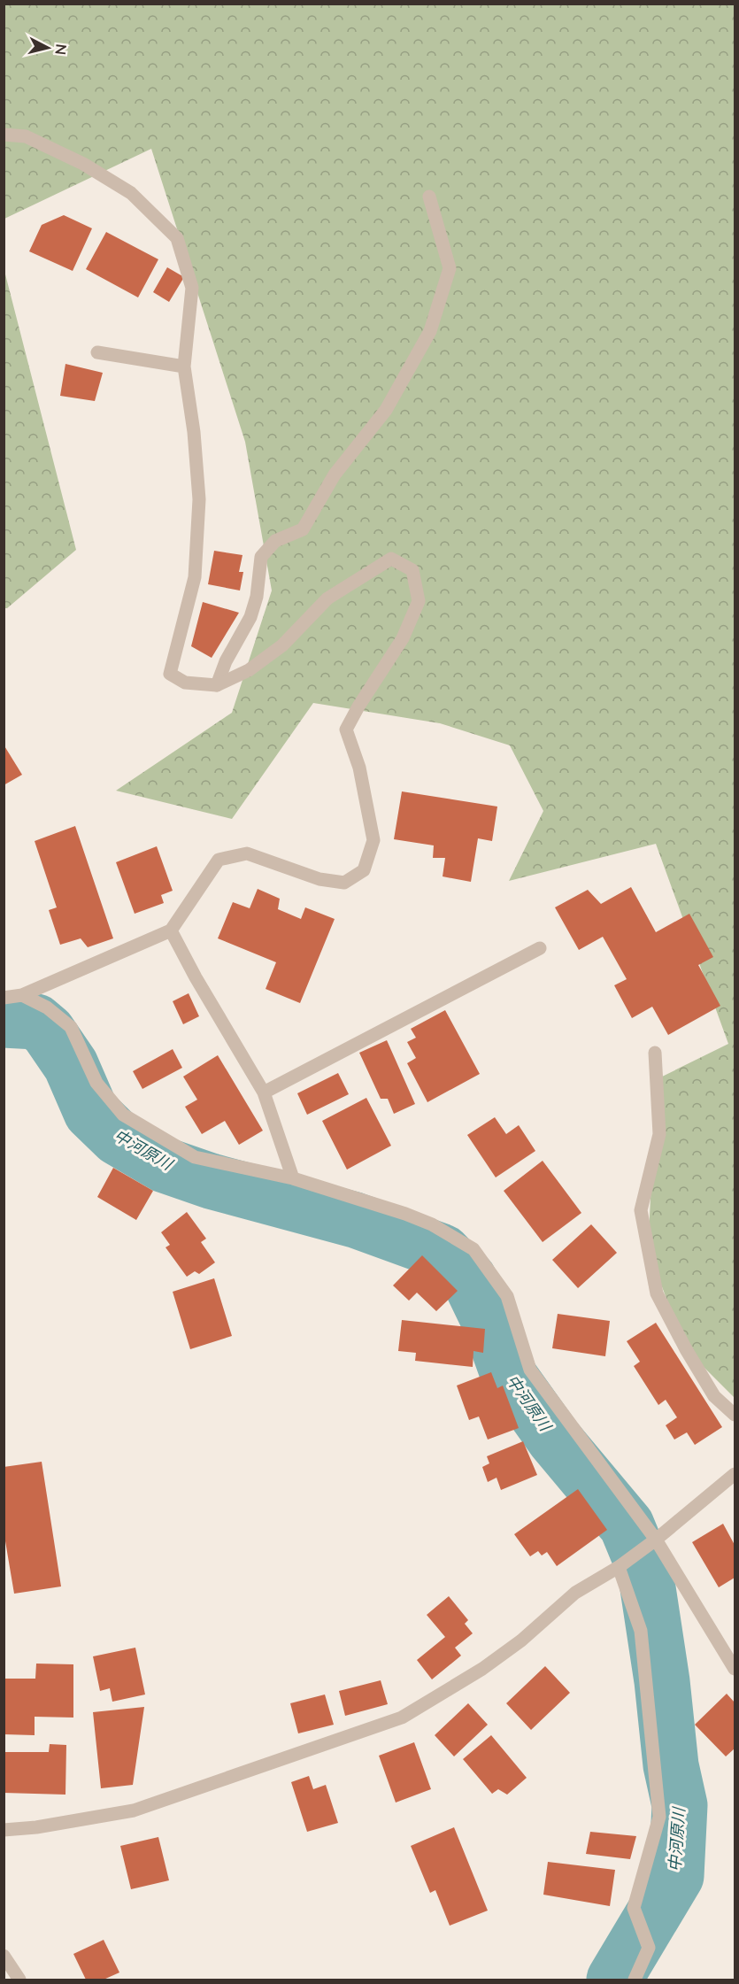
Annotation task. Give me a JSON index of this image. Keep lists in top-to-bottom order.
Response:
{
  "water": ["中河原川"],
  "north": "right"
}
